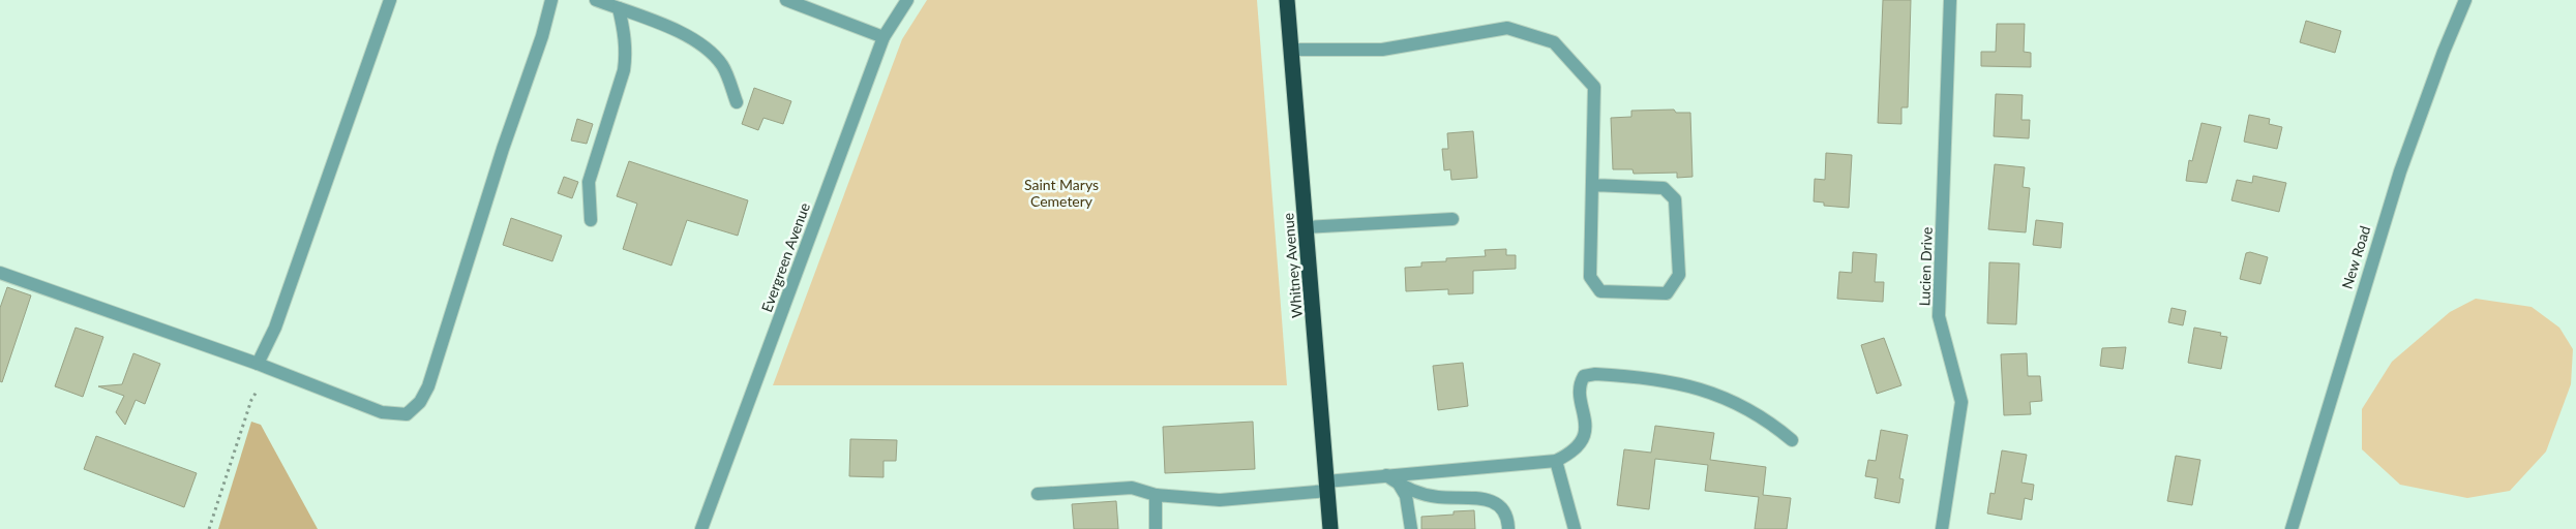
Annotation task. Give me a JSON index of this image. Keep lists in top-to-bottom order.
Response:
{
  "streets": {
    "highway": ["Whitney Avenue"],
    "street": ["Evergreen Avenue", "New Road", "Lucien Drive"]
  },
  "parks": ["Saint Marys Cemetery"]
}
